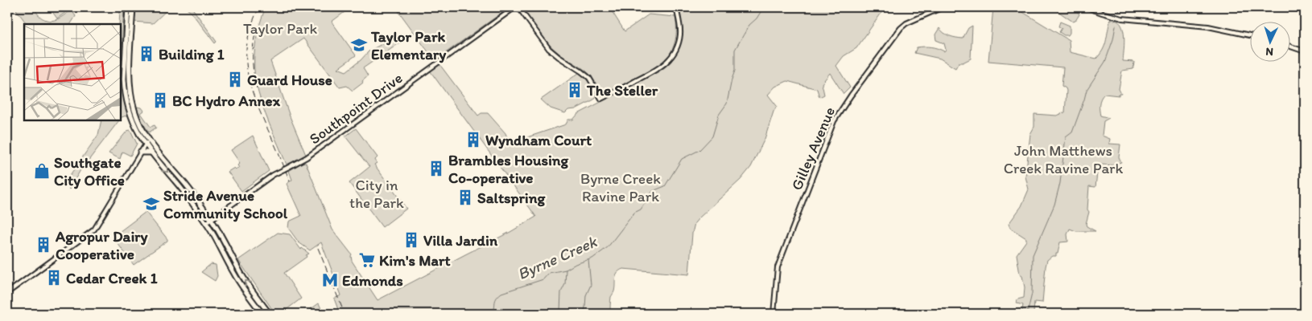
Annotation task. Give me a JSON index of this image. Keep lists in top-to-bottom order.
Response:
{
  "streets": {
    "street": ["Southpoint Drive", "Gilley Avenue"]
  },
  "water": ["Byrne Creek"],
  "parks": [
    "Taylor Park",
    "John Matthews Creek Ravine Park",
    "Byrne Creek Ravine Park",
    "City in the Park"
  ],
  "places": {
    "school or university": ["Taylor Park Elementary", "Stride Avenue Community School"],
    "building": [
      "Building 1",
      "Guard House",
      "The Steller",
      "BC Hydro Annex",
      "Wyndham Court",
      "Brambles Housing Co-operative",
      "Saltspring",
      "Villa Jardin",
      "Agropur Dairy Cooperative",
      "Cedar Creek 1"
    ],
    "shop": ["Southgate City Office"],
    "supermarket": ["Kim's Mart"],
    "metro station": ["Edmonds"]
  },
  "north": "bottom"
}
